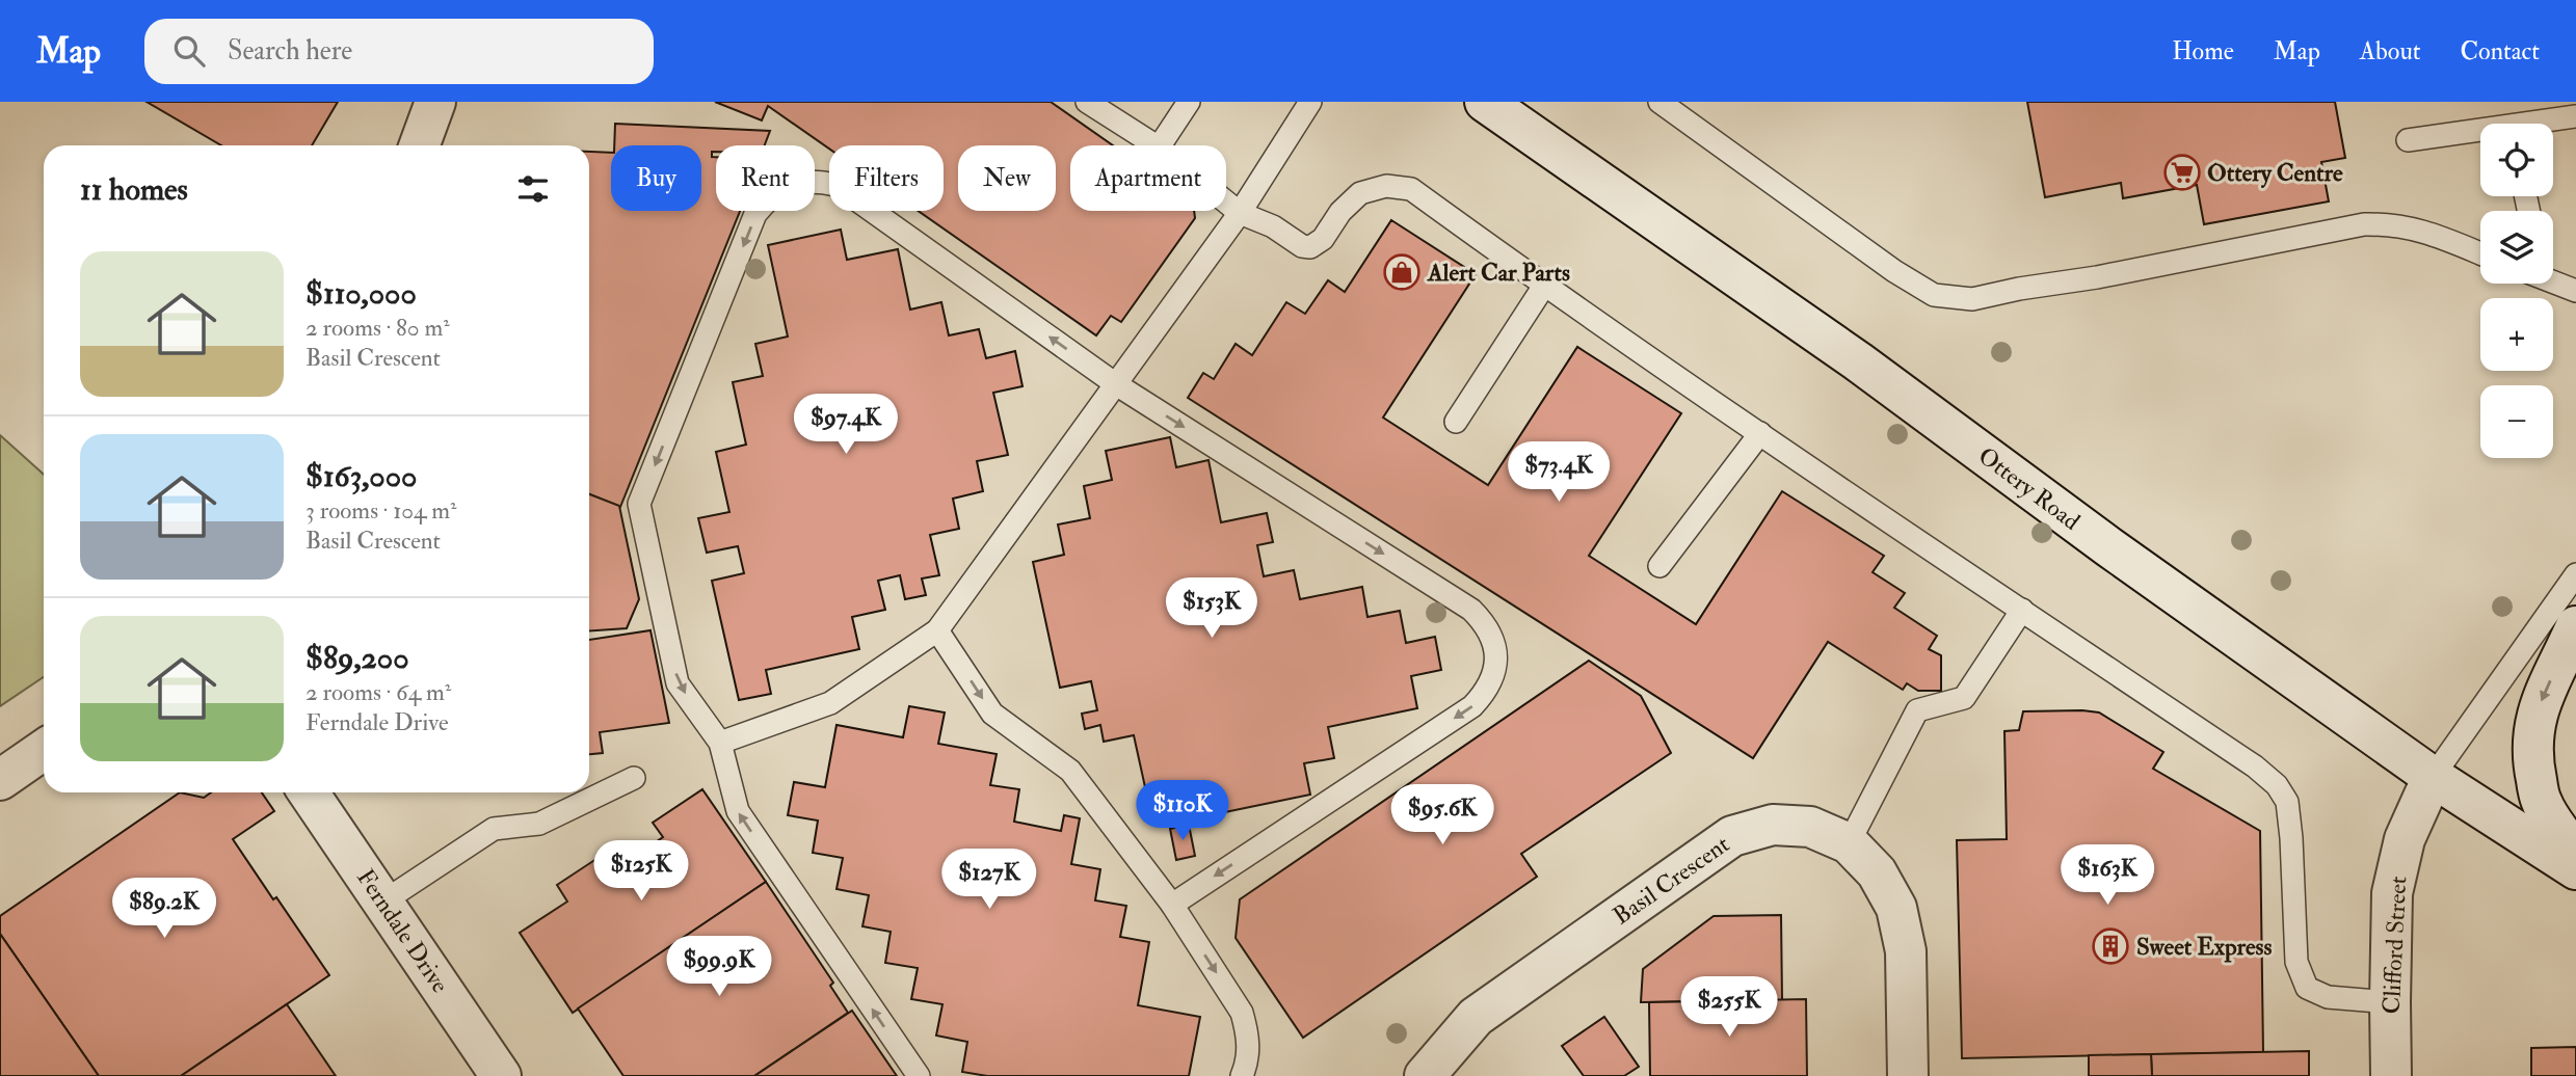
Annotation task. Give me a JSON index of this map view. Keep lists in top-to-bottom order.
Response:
{
  "streets": {
    "street": [
      "Ottery Road",
      "Basil Crescent",
      "Ferndale Drive",
      "Clifford Street"
    ]
  },
  "crossings": [
    ["Ottery Road", "Clifford Street"]
  ],
  "places": {
    "supermarket": ["Ottery Centre"],
    "shop": ["Alert Car Parts"],
    "building": ["Sweet Express"]
  },
  "page": {
    "header": "Map",
    "search": "Search here",
    "nav": [
      "Home",
      "Map",
      "About",
      "Contact"
    ],
    "map_buttons": ["+", "−"],
    "chip": [
      "Buy",
      "Rent",
      "Filters",
      "New",
      "Apartment"
    ],
    "heading": "11 homes",
    "list": [
      {
        "name": "$110,000",
        "note": "2 rooms · 80 m² · Basil Crescent"
      },
      {
        "name": "$163,000",
        "note": "3 rooms · 104 m² · Basil Crescent"
      },
      {
        "name": "$89,200",
        "note": "2 rooms · 64 m² · Ferndale Drive"
      }
    ],
    "price": [
      "$97.4K",
      "$73.4K",
      "$153K",
      "$110K",
      "$95.6K",
      "$125K",
      "$163K",
      "$127K",
      "$89.2K",
      "$99.9K",
      "$255K"
    ]
  }
}
